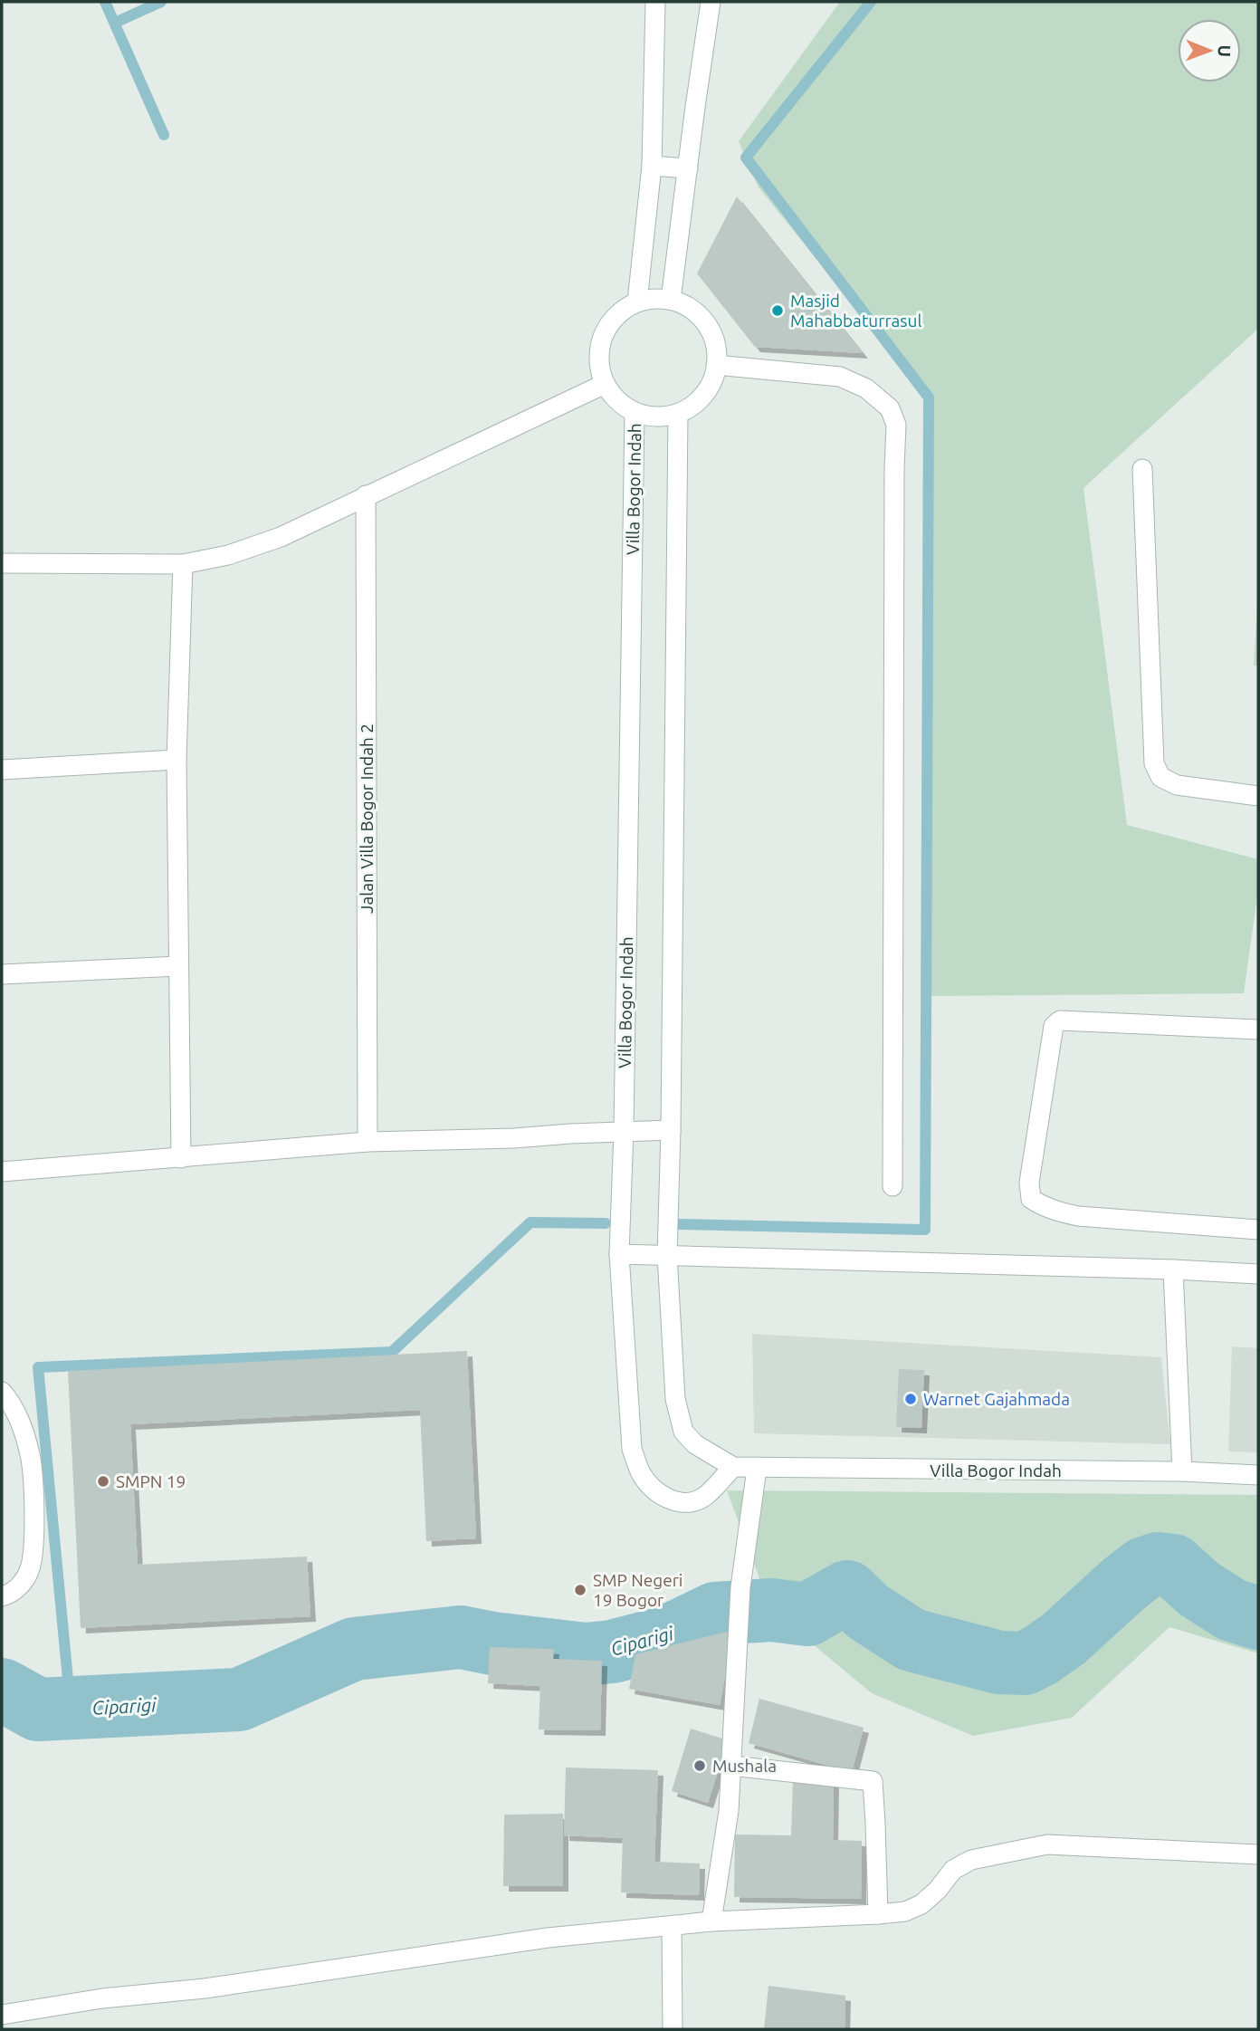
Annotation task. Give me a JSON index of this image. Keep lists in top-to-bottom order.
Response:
{
  "streets": {
    "street": ["Villa Bogor Indah", "Jalan Villa Bogor Indah 2"]
  },
  "water": ["Ciparigi"],
  "places": [
    "Masjid Mahabbaturrasul",
    "Warnet Gajahmada",
    "SMPN 19",
    "SMP Negeri 19 Bogor",
    "Mushala"
  ],
  "north": "right"
}
